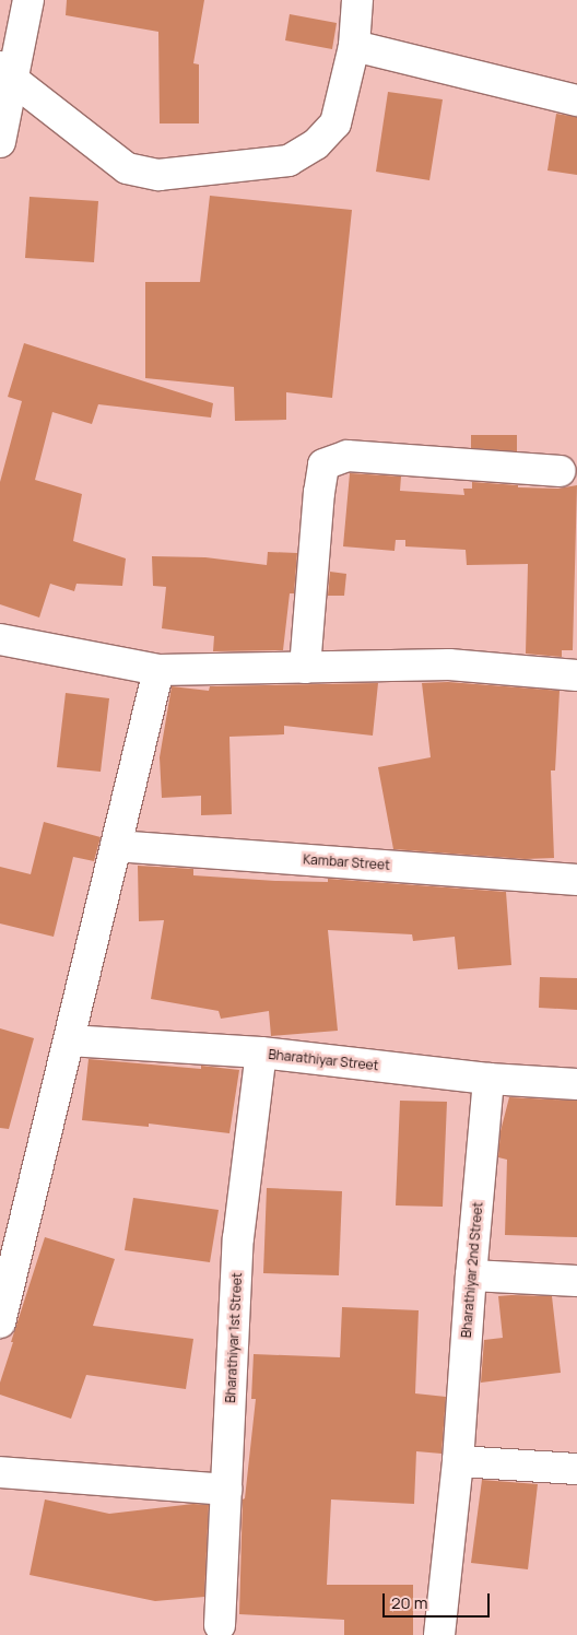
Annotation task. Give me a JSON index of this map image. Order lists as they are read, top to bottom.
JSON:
{
  "streets": {
    "street": [
      "Kambar Street",
      "Bharathiyar Street",
      "Bharathiyar 2nd Street",
      "Bharathiyar 1st Street"
    ]
  },
  "crossings": [
    ["Bharathiyar Street", "Bharathiyar 2nd Street"],
    ["Bharathiyar Street", "Bharathiyar 1st Street"]
  ],
  "scale_bar": "20 m"
}
